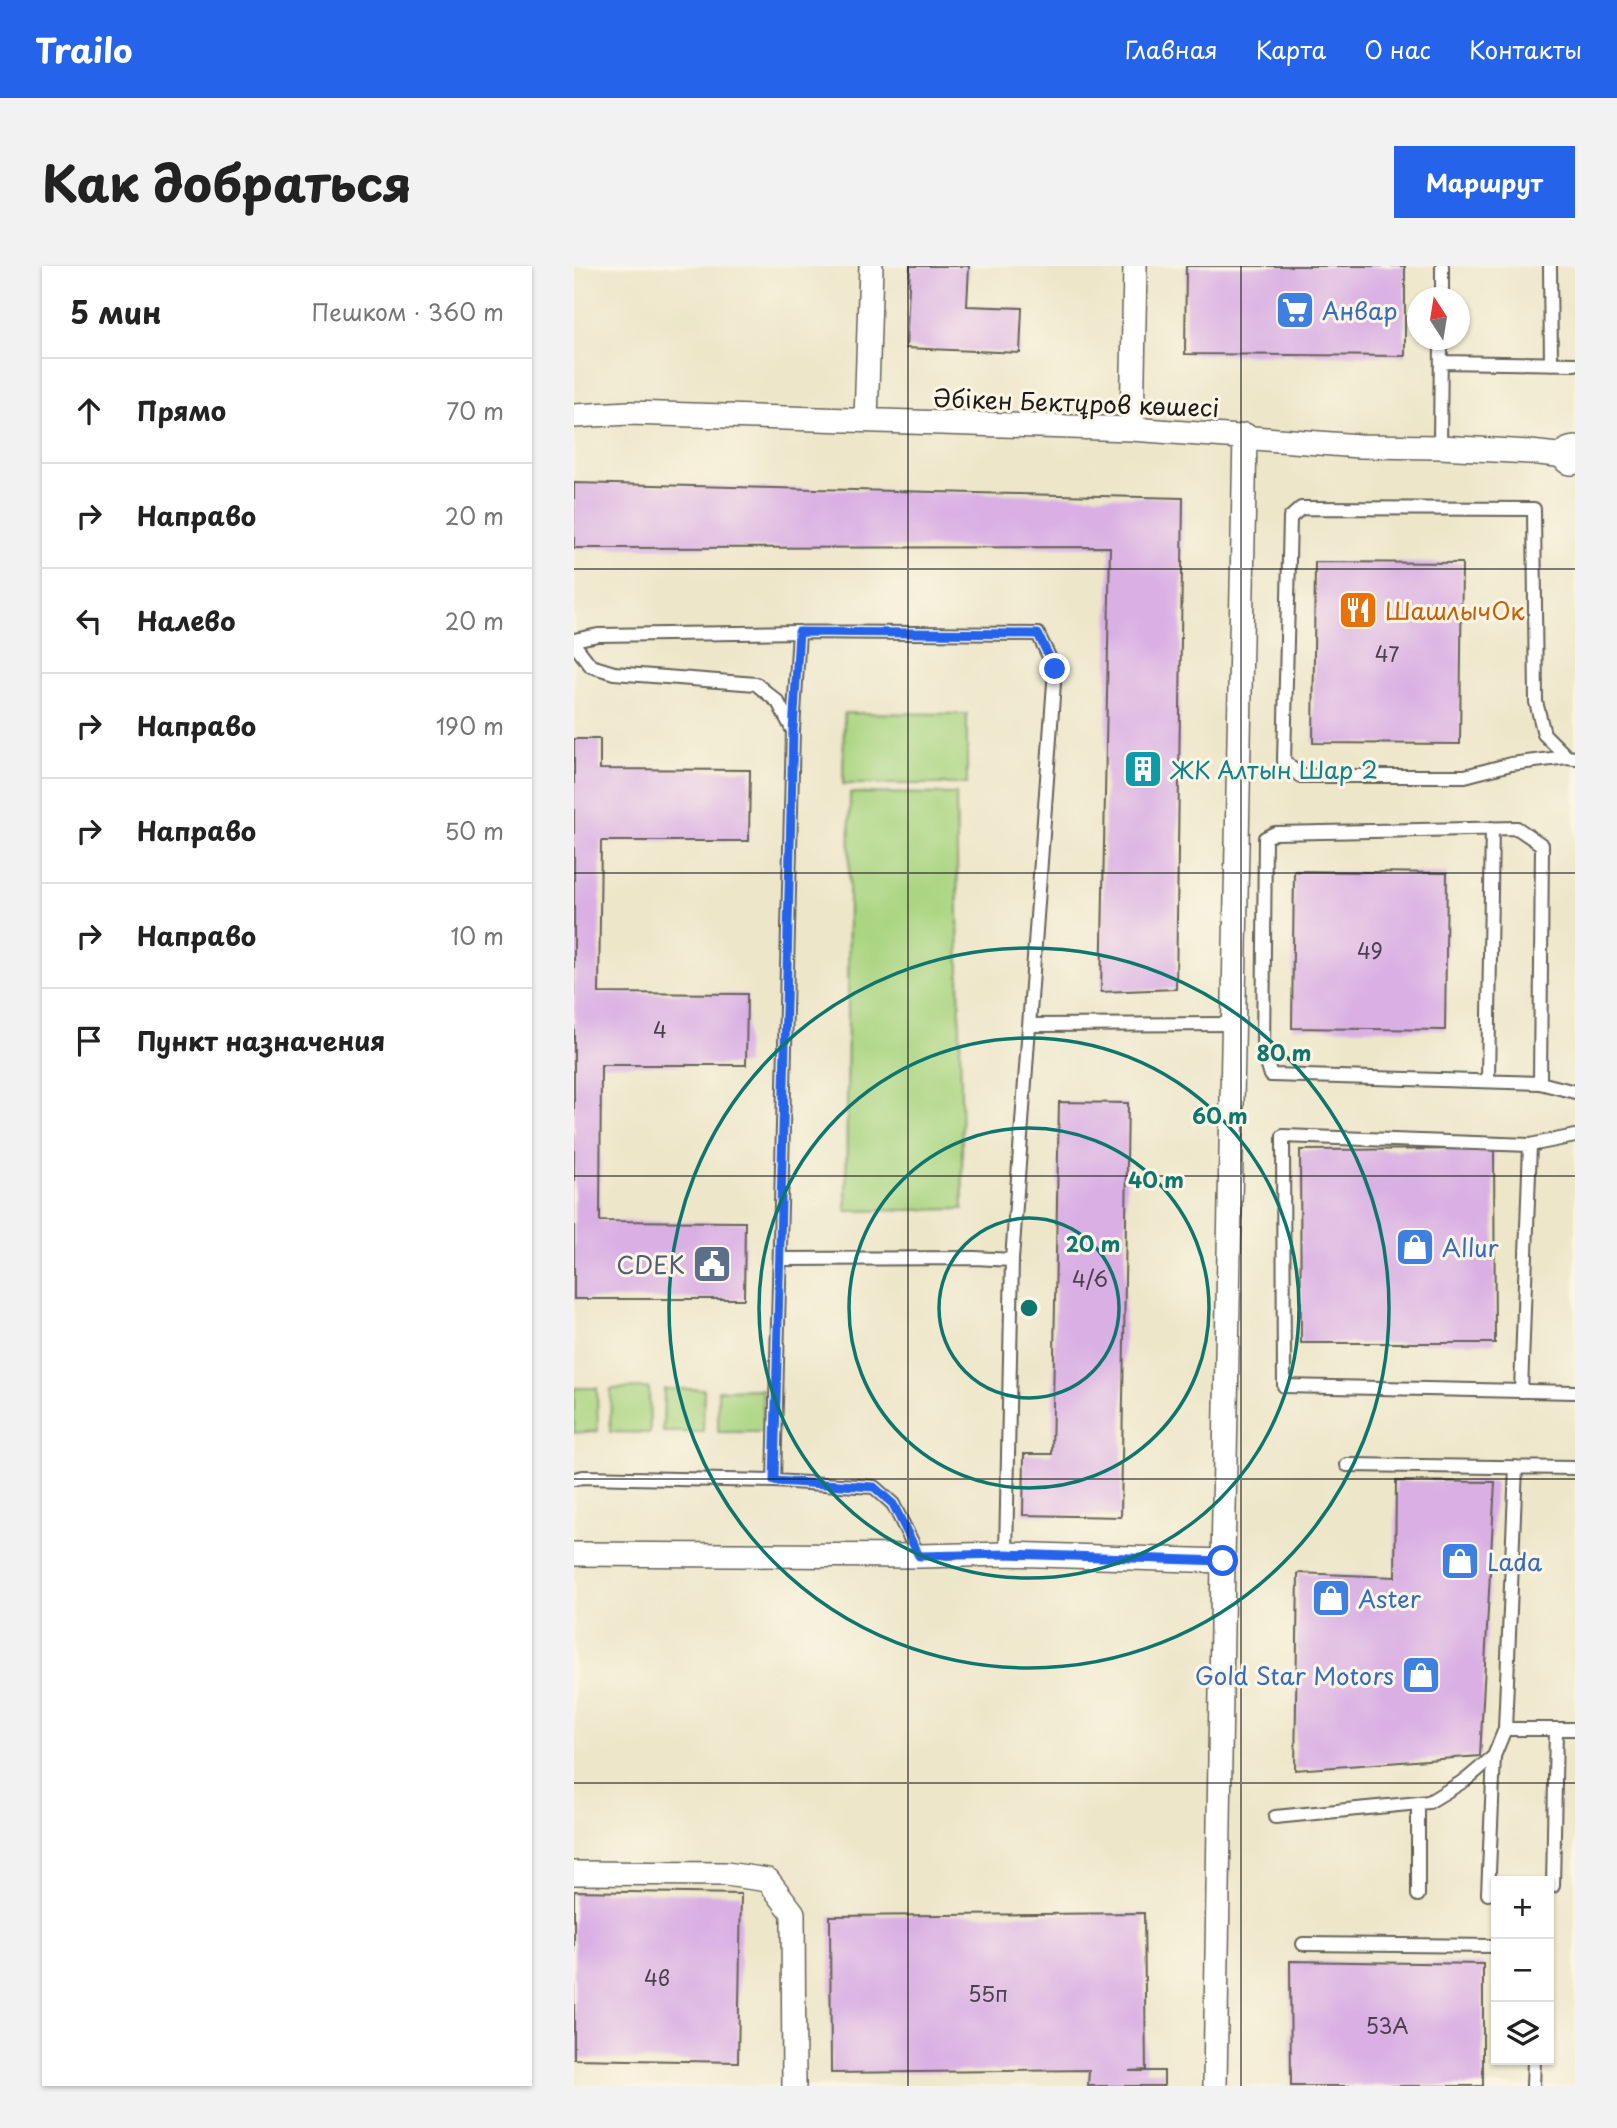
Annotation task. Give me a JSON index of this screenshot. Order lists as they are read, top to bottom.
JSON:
{
  "streets": {
    "street": ["Әбікен Бектұров көшесі"]
  },
  "places": {
    "supermarket": ["Анвар"],
    "restaurant": ["ШашлычОк"],
    "building": ["ЖК Алтын Шар 2"],
    "shop": [
      "Allur",
      "Lada",
      "Aster",
      "Gold Star Motors"
    ],
    "public building": ["CDEK"]
  },
  "house_numbers": [
    "47",
    "49",
    "4",
    "4/6",
    "4в",
    "55п",
    "53А"
  ],
  "north": "top",
  "page": {
    "header": "Trailo",
    "nav": [
      "Главная",
      "Карта",
      "О нас",
      "Контакты"
    ],
    "title": "Как добраться",
    "buttons": "Маршрут",
    "heading": ["5 мин", "Пешком · 360 m"],
    "list": [
      ["Прямо", "70 m"],
      ["Направо", "20 m"],
      ["Налево", "20 m"],
      ["Направо", "190 m"],
      ["Направо", "50 m"],
      ["Направо", "10 m"],
      "Пункт назначения"
    ],
    "map_buttons": ["+", "−"]
  },
  "rings": [
    "80 m",
    "60 m",
    "40 m",
    "20 m"
  ]
}
